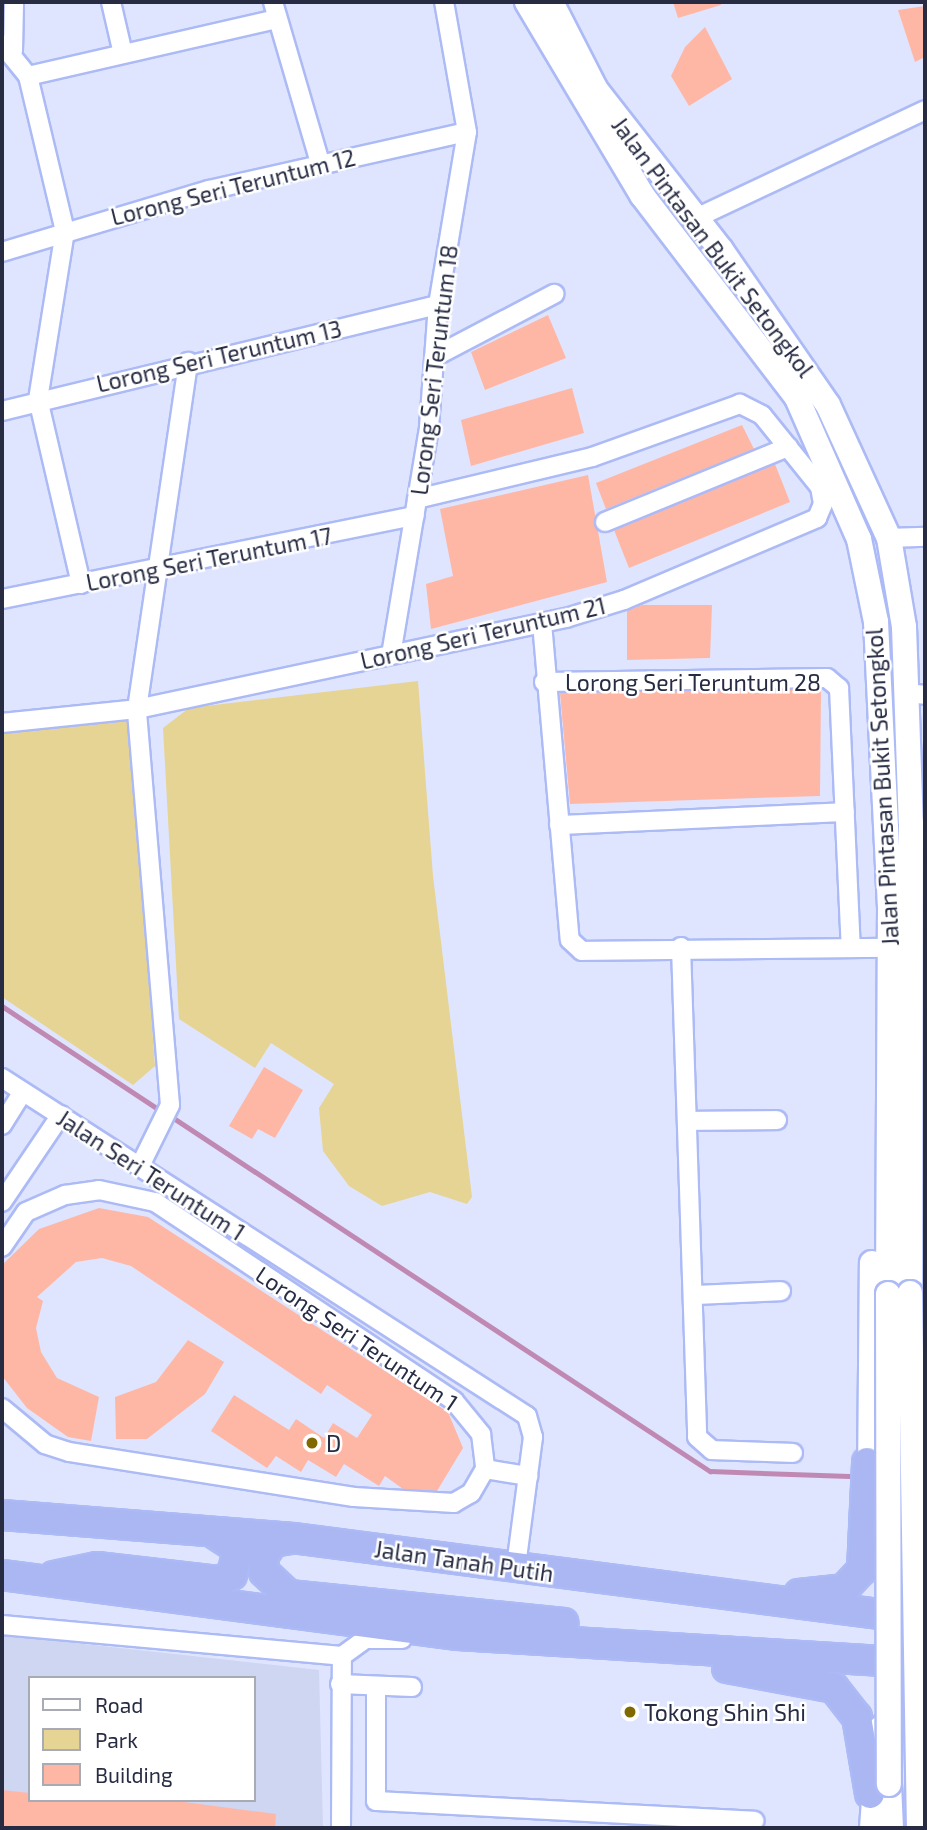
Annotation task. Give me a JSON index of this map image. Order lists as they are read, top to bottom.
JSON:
{
  "streets": {
    "highway": ["Jalan Tanah Putih"],
    "main road": ["Jalan Pintasan Bukit Setongkol"],
    "street": [
      "Lorong Seri Teruntum 12",
      "Lorong Seri Teruntum 13",
      "Lorong Seri Teruntum 18",
      "Lorong Seri Teruntum 17",
      "Lorong Seri Teruntum 21",
      "Lorong Seri Teruntum 28",
      "Jalan Seri Teruntum 1",
      "Lorong Seri Teruntum 1"
    ]
  },
  "crossings": [
    ["Lorong Seri Teruntum 12", "Lorong Seri Teruntum 18"],
    ["Lorong Seri Teruntum 13", "Lorong Seri Teruntum 18"],
    ["Lorong Seri Teruntum 18", "Lorong Seri Teruntum 17"],
    ["Lorong Seri Teruntum 18", "Lorong Seri Teruntum 21"],
    ["Lorong Seri Teruntum 17", "Lorong Seri Teruntum 21"],
    ["Jalan Seri Teruntum 1", "Jalan Tanah Putih"]
  ],
  "places": ["D", "Tokong Shin Shi"],
  "legend": ["Road", "Park", "Building"]
}
